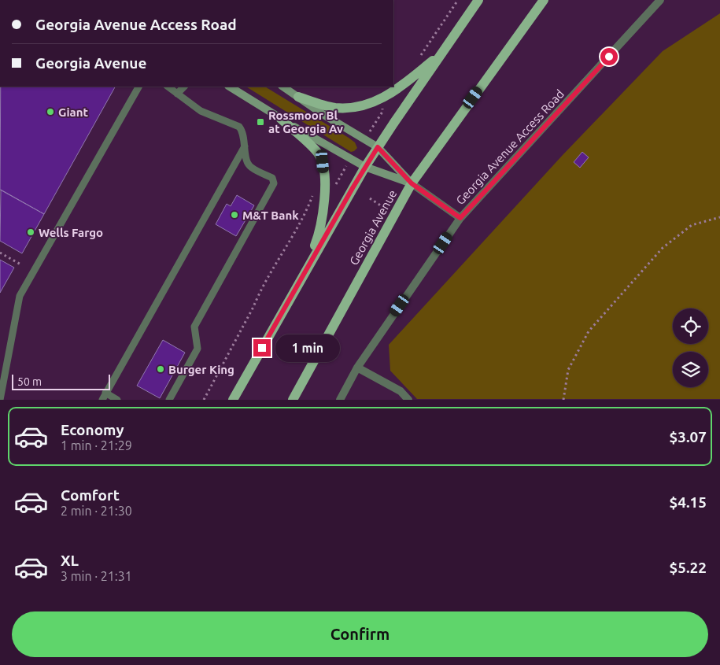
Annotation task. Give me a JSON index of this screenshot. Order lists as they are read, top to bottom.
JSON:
{
  "streets": {
    "main road": ["Georgia Avenue"],
    "street": ["Georgia Avenue Access Road"]
  },
  "places": {
    "other": [
      "Giant",
      "M&T Bank",
      "Wells Fargo",
      "Burger King"
    ],
    "transit": ["Rossmoor Bl at Georgia Av"]
  },
  "scale_bar": "50 m",
  "page": {
    "banner": ["Georgia Avenue Access Road", "Georgia Avenue"],
    "bubble": "1 min",
    "scale": "50 m",
    "list": [
      {
        "name": "Economy",
        "note": "1 min · 21:29",
        "value": "$3.07"
      },
      {
        "name": "Comfort",
        "note": "2 min · 21:30",
        "value": "$4.15"
      },
      {
        "name": "XL",
        "note": "3 min · 21:31",
        "value": "$5.22"
      }
    ],
    "buttons": "Confirm"
  }
}
